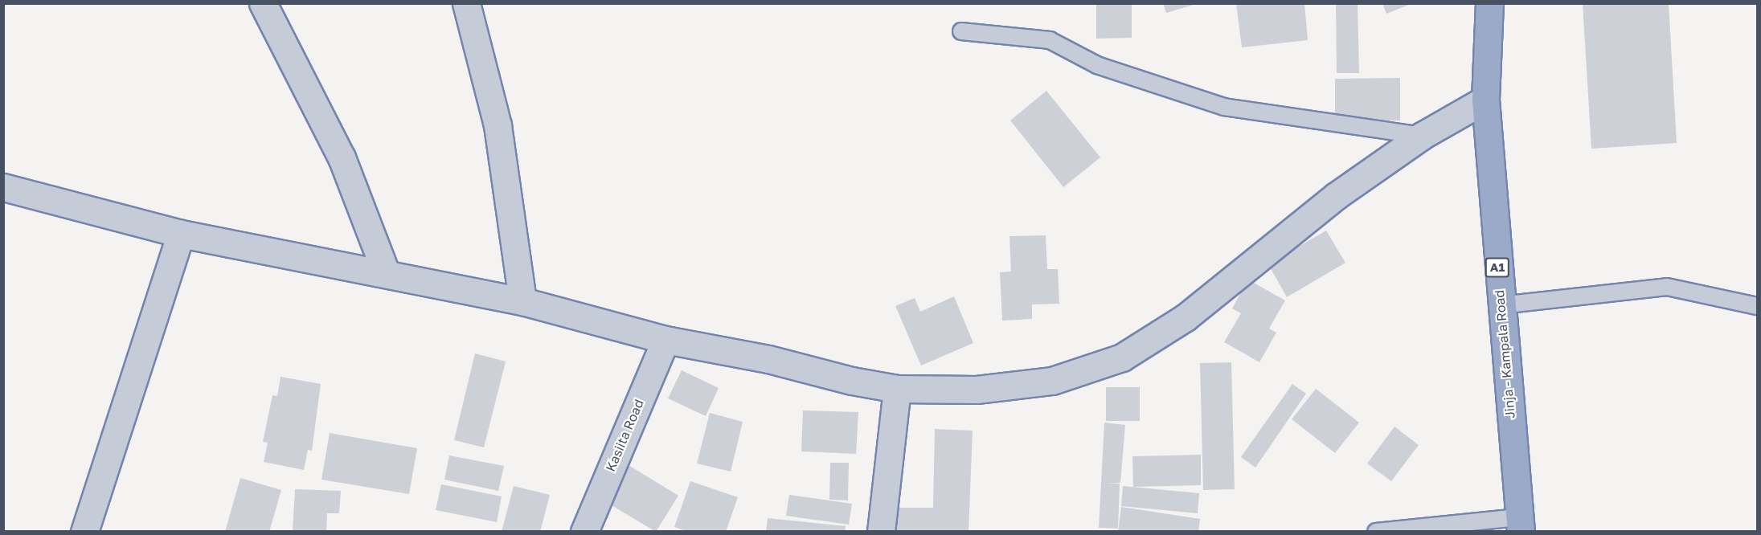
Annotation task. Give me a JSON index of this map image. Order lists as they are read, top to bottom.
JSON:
{
  "streets": {
    "highway": ["A1", "Jinja - Kampala Road"],
    "street": ["Kasiita Road"]
  }
}
